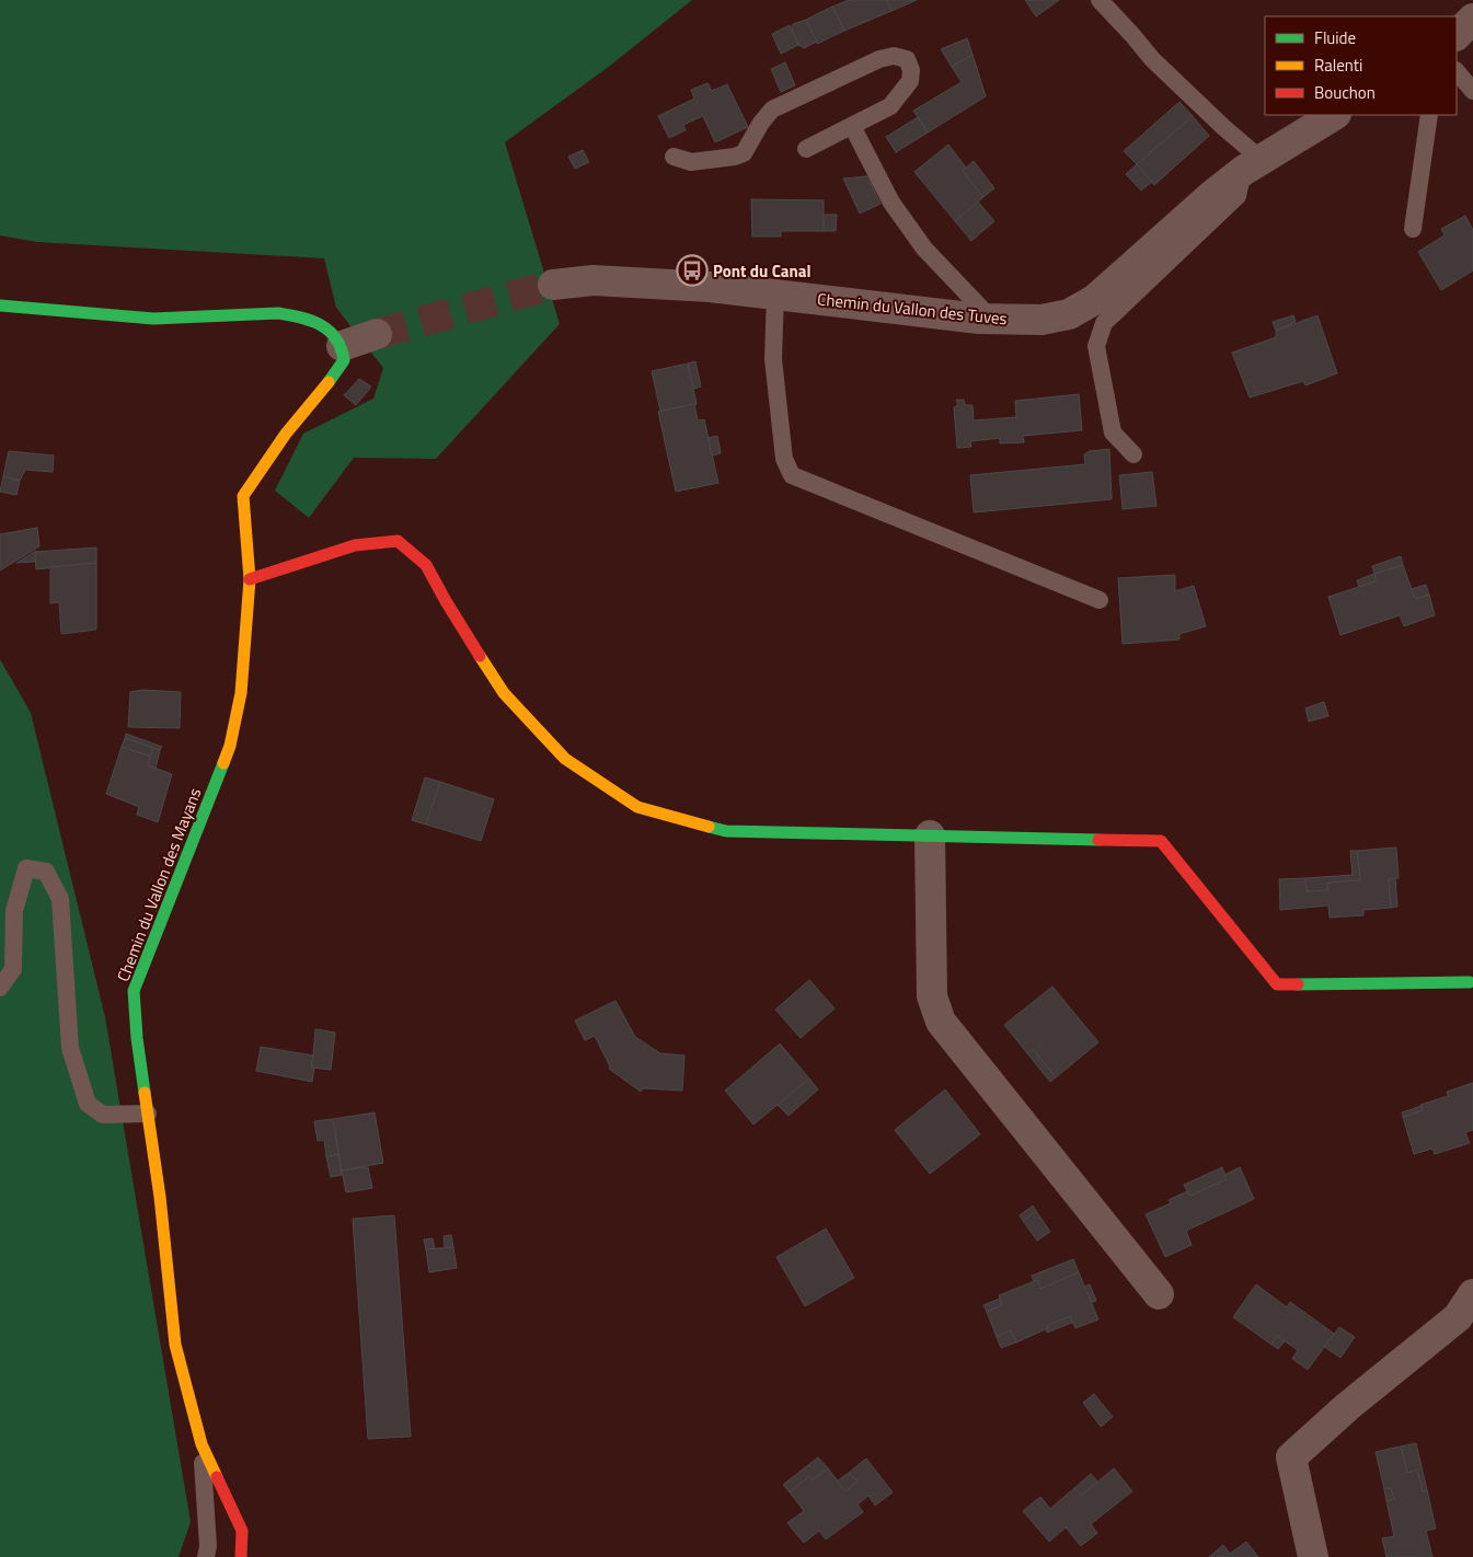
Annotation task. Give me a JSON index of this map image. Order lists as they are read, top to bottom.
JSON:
{
  "streets": {
    "street": ["Chemin du Vallon des Tuves", "Chemin du Vallon des Mayans"]
  },
  "places": {
    "bus stop": ["Pont du Canal"]
  },
  "legend": ["Fluide", "Ralenti", "Bouchon"]
}
